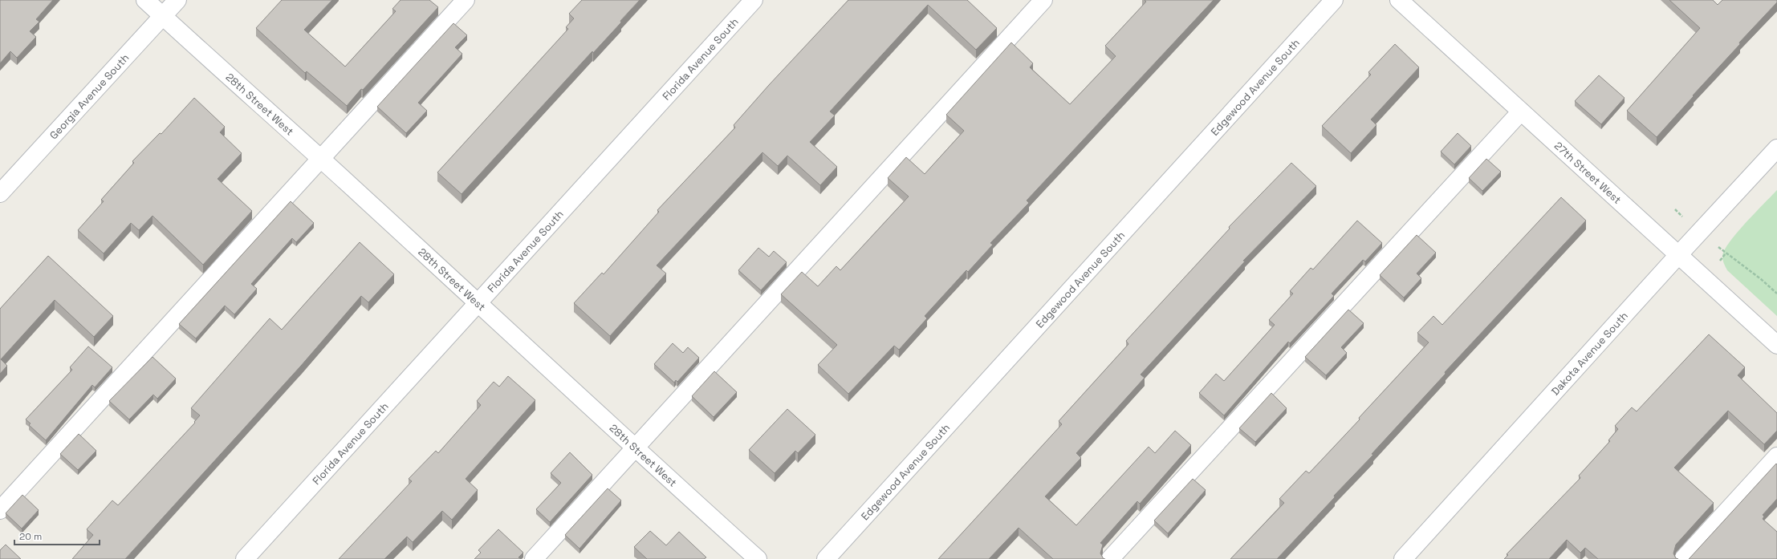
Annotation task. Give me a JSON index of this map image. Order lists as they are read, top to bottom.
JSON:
{
  "streets": {
    "street": [
      "Florida Avenue South",
      "Edgewood Avenue South",
      "Georgia Avenue South",
      "28th Street West",
      "27th Street West",
      "Dakota Avenue South"
    ]
  },
  "crossings": [
    ["Florida Avenue South", "28th Street West"],
    ["Georgia Avenue South", "28th Street West"],
    ["27th Street West", "Dakota Avenue South"]
  ],
  "scale_bar": "20 m"
}
